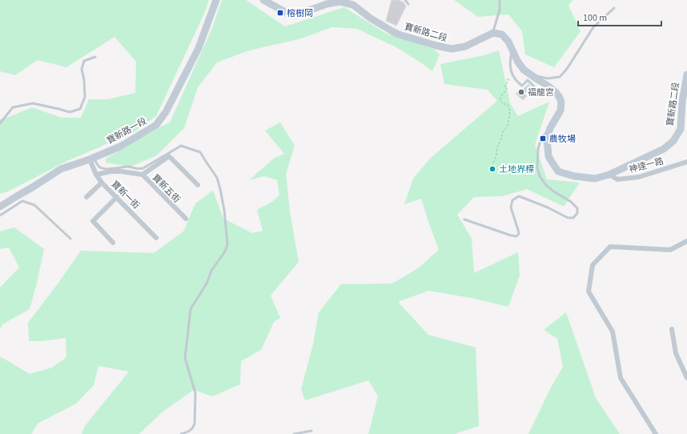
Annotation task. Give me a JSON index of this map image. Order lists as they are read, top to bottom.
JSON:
{
  "streets": {
    "street": [
      "寶新路二段",
      "寶新路一段",
      "神達一路",
      "寶新五街",
      "寶新一街"
    ]
  },
  "crossings": [
    ["寶新路二段", "神達一路"],
    ["寶新路一段", "寶新一街"],
    ["寶新五街", "寶新一街"]
  ],
  "places": {
    "transit": ["榕樹岡", "農牧場"],
    "other": ["福龍宮", "土地界標"]
  },
  "scale_bar": "100 m"
}
